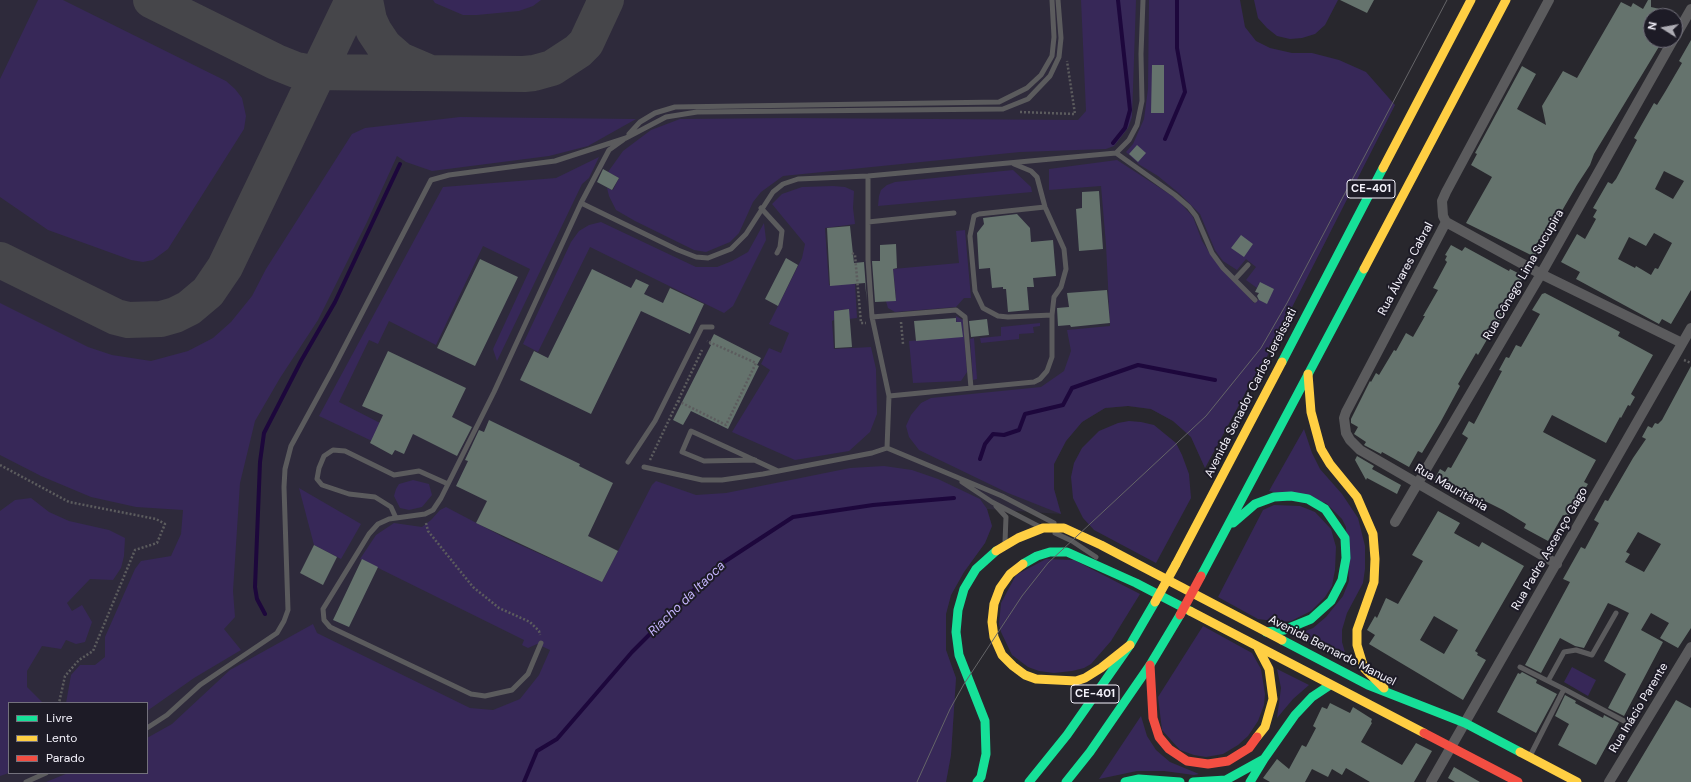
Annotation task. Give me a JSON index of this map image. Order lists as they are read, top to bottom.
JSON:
{
  "streets": {
    "main road": ["CE-401", "Avenida Senador Carlos Jereissati", "Avenida Bernardo Manuel"],
    "street": [
      "Rua Álvares Cabral",
      "Rua Cônego Lima Sucupira",
      "Rua Mauritânia",
      "Rua Padre Ascenço Gago",
      "Rua Inácio Parente"
    ]
  },
  "crossings": [
    ["Rua Álvares Cabral", "Rua Mauritânia"],
    ["Rua Cônego Lima Sucupira", "Rua Mauritânia"],
    ["Rua Mauritânia", "Rua Padre Ascenço Gago"],
    ["Rua Padre Ascenço Gago", "Avenida Bernardo Manuel"]
  ],
  "water": ["Riacho da Itaoca"],
  "legend": ["Livre", "Lento", "Parado"],
  "north": "left"
}
